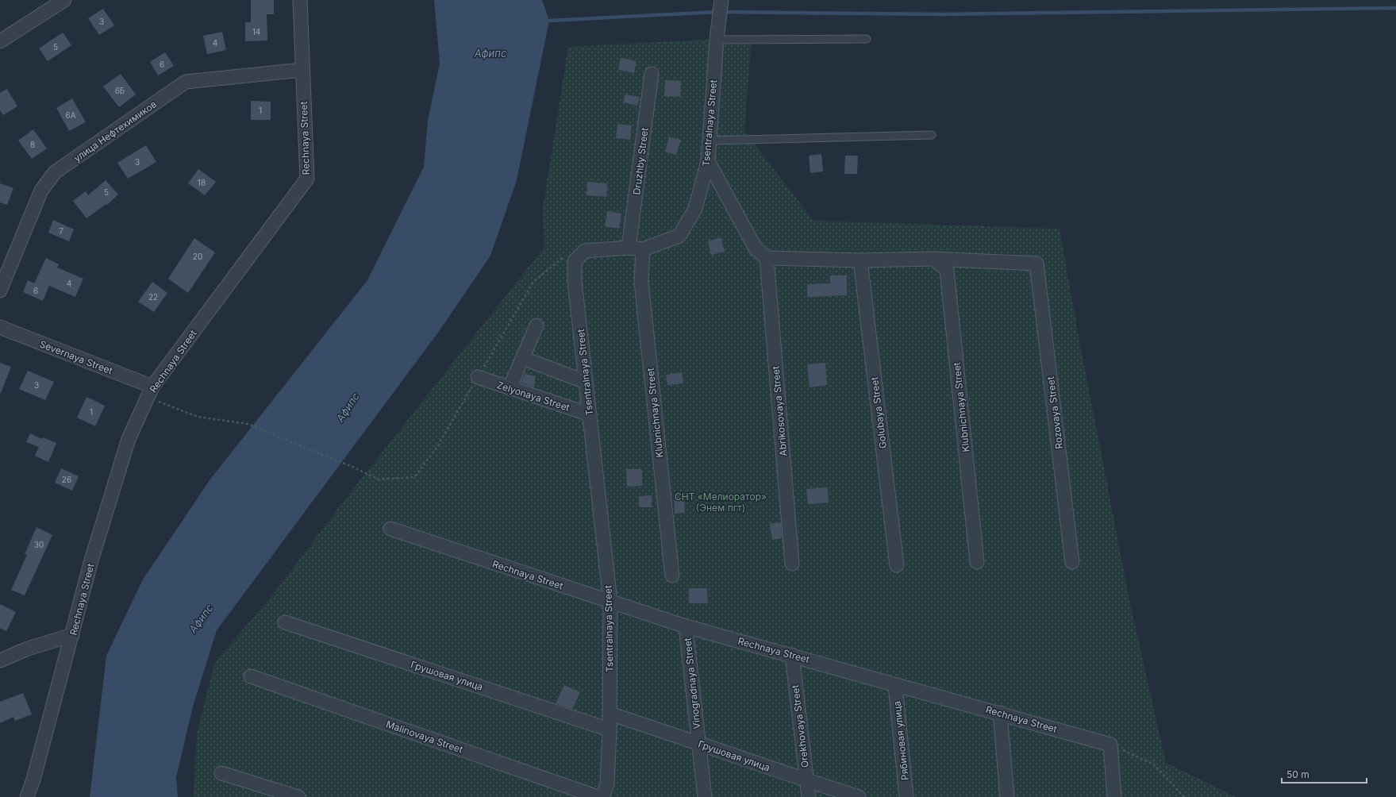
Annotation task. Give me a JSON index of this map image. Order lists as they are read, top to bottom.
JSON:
{
  "streets": {
    "street": [
      "Tsentralnaya Street",
      "улица Нефтехимиков",
      "Rechnaya Street",
      "Druzhby Street",
      "Severnaya Street",
      "Zelyonaya Street",
      "Klubnichnaya Street",
      "Abrikosovaya Street",
      "Golubaya Street",
      "Rozovaya Street",
      "Грушовая улица",
      "Vinogradnaya Street",
      "Orekhovaya Street",
      "Malinovaya Street",
      "Рябиновая улица"
    ]
  },
  "crossings": [
    ["Tsentralnaya Street", "Rechnaya Street"],
    ["Tsentralnaya Street", "Druzhby Street"],
    ["Tsentralnaya Street", "Zelyonaya Street"],
    ["Tsentralnaya Street", "Klubnichnaya Street"],
    ["Tsentralnaya Street", "Грушовая улица"],
    ["улица Нефтехимиков", "Rechnaya Street"],
    ["Rechnaya Street", "Severnaya Street"],
    ["Rechnaya Street", "Vinogradnaya Street"],
    ["Rechnaya Street", "Orekhovaya Street"],
    ["Rechnaya Street", "Рябиновая улица"],
    ["Klubnichnaya Street", "Rozovaya Street"],
    ["Грушовая улица", "Vinogradnaya Street"],
    ["Грушовая улица", "Orekhovaya Street"]
  ],
  "water": ["Афипс"],
  "parks": ["СНТ «Мелиоратор» (Энем пгт)"],
  "house_numbers": [
    "3",
    "14",
    "4",
    "5",
    "6",
    "6Б",
    "1",
    "6А",
    "8",
    "3",
    "18",
    "5",
    "7",
    "20",
    "4",
    "6",
    "22",
    "3",
    "1",
    "26",
    "30"
  ],
  "scale_bar": "50 m"
}
